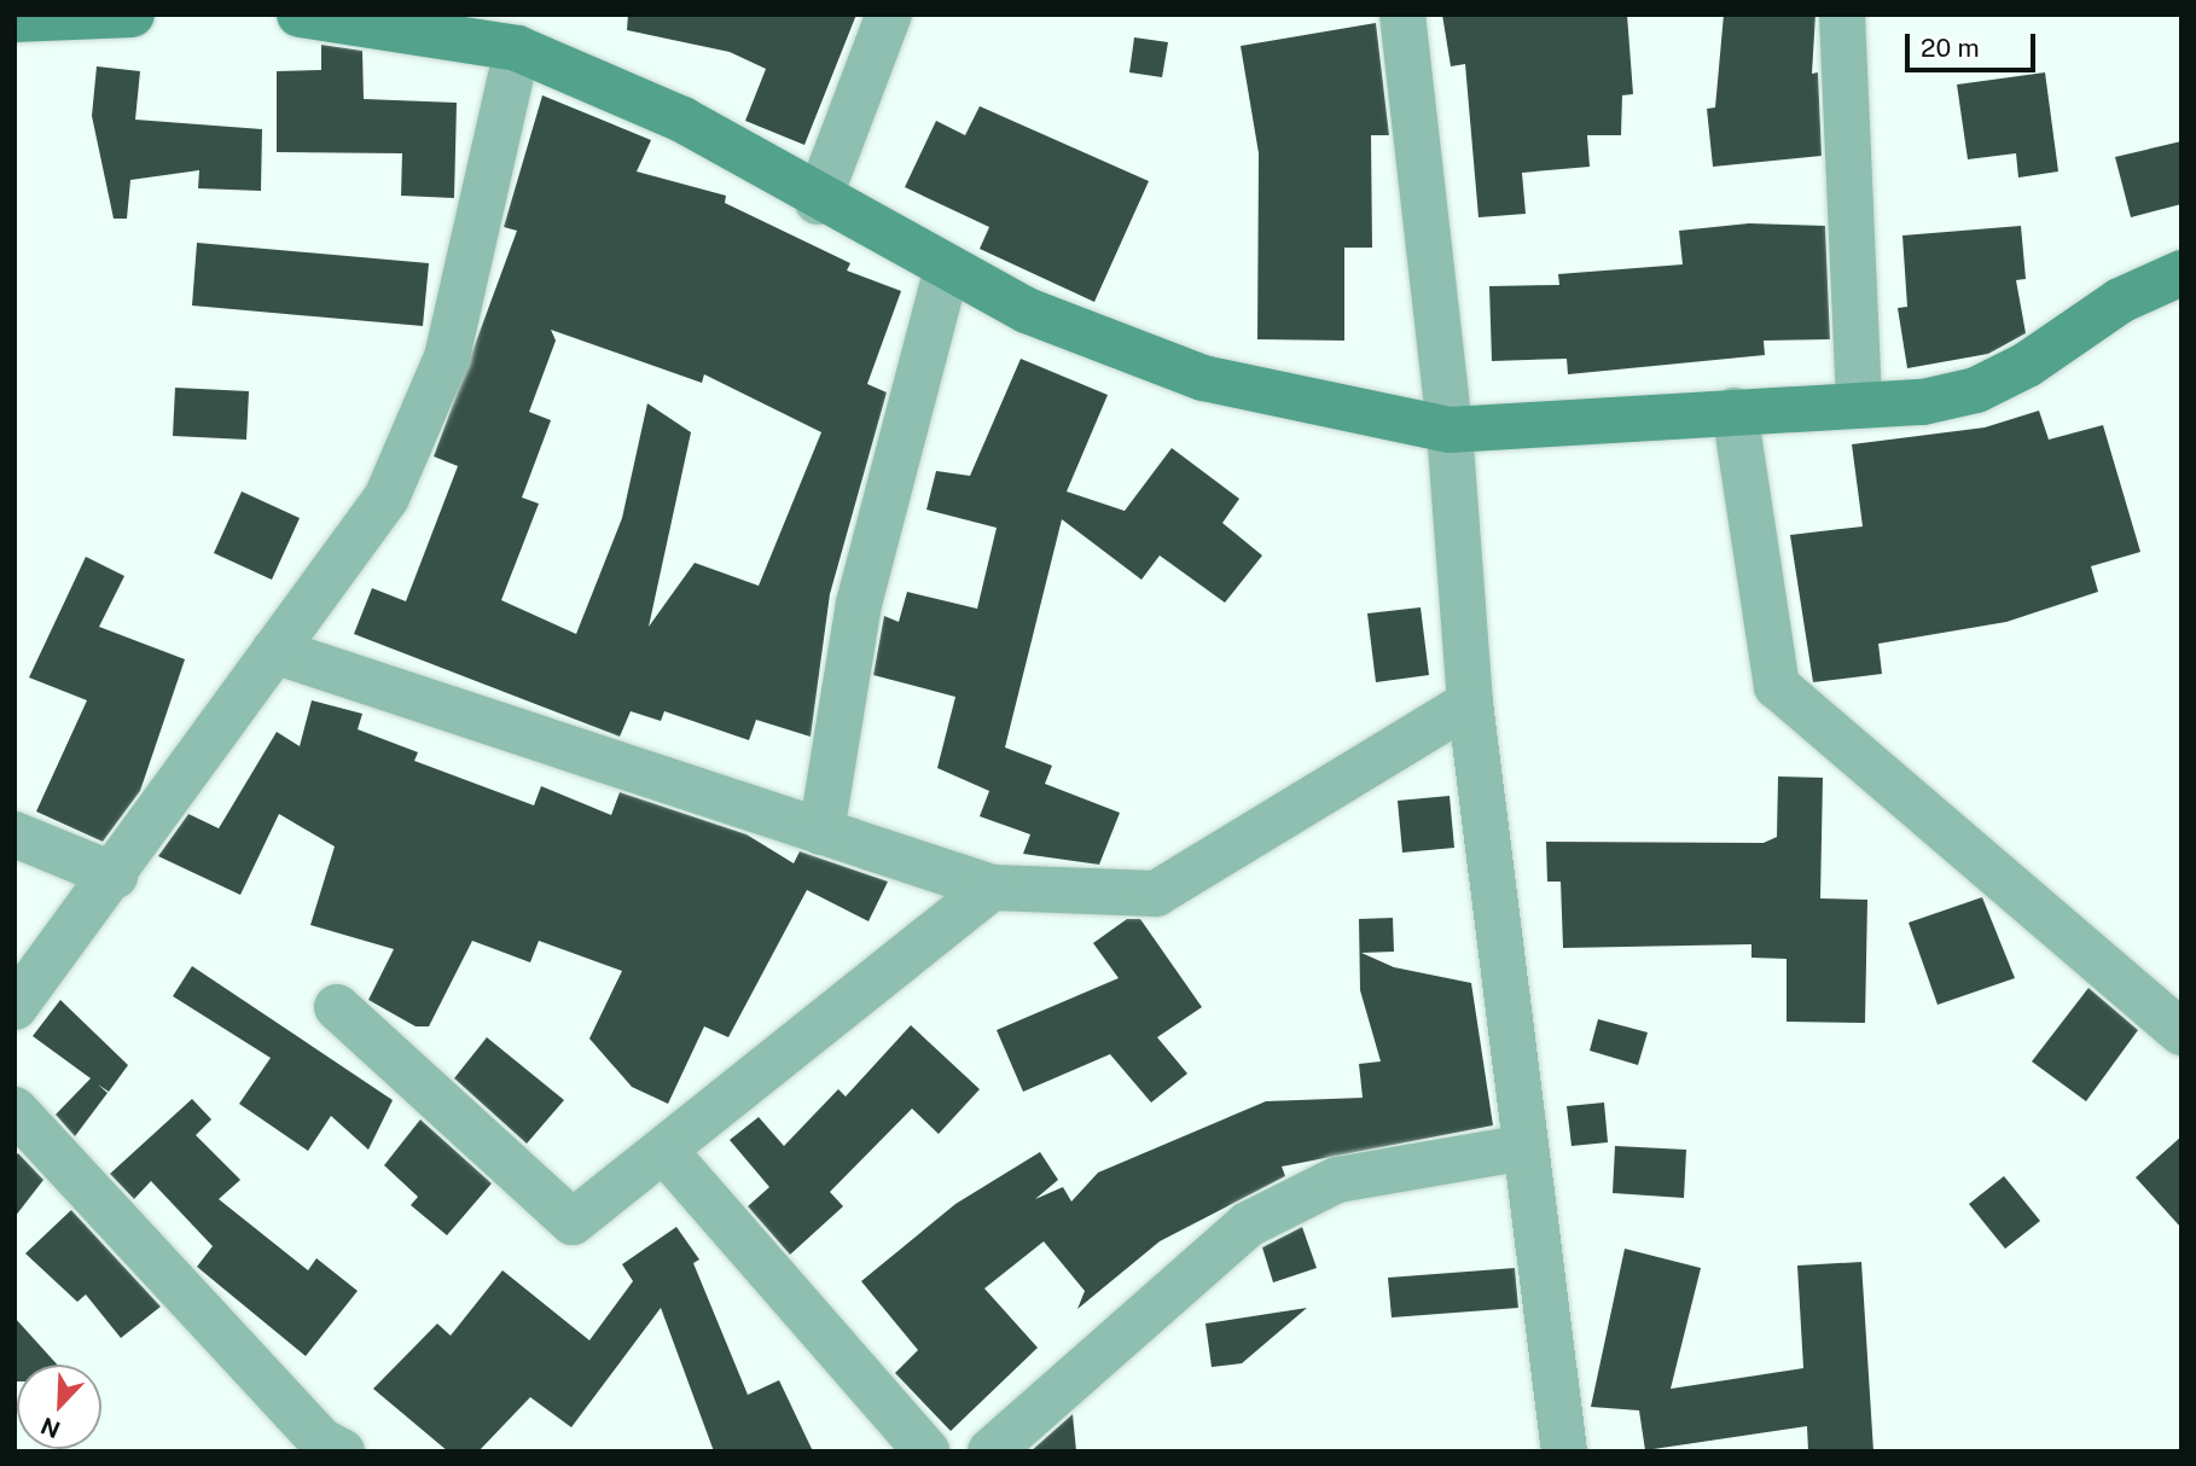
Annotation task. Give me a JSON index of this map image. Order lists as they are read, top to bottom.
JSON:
{
  "scale_bar": "20 m",
  "north": "bottom left"
}
